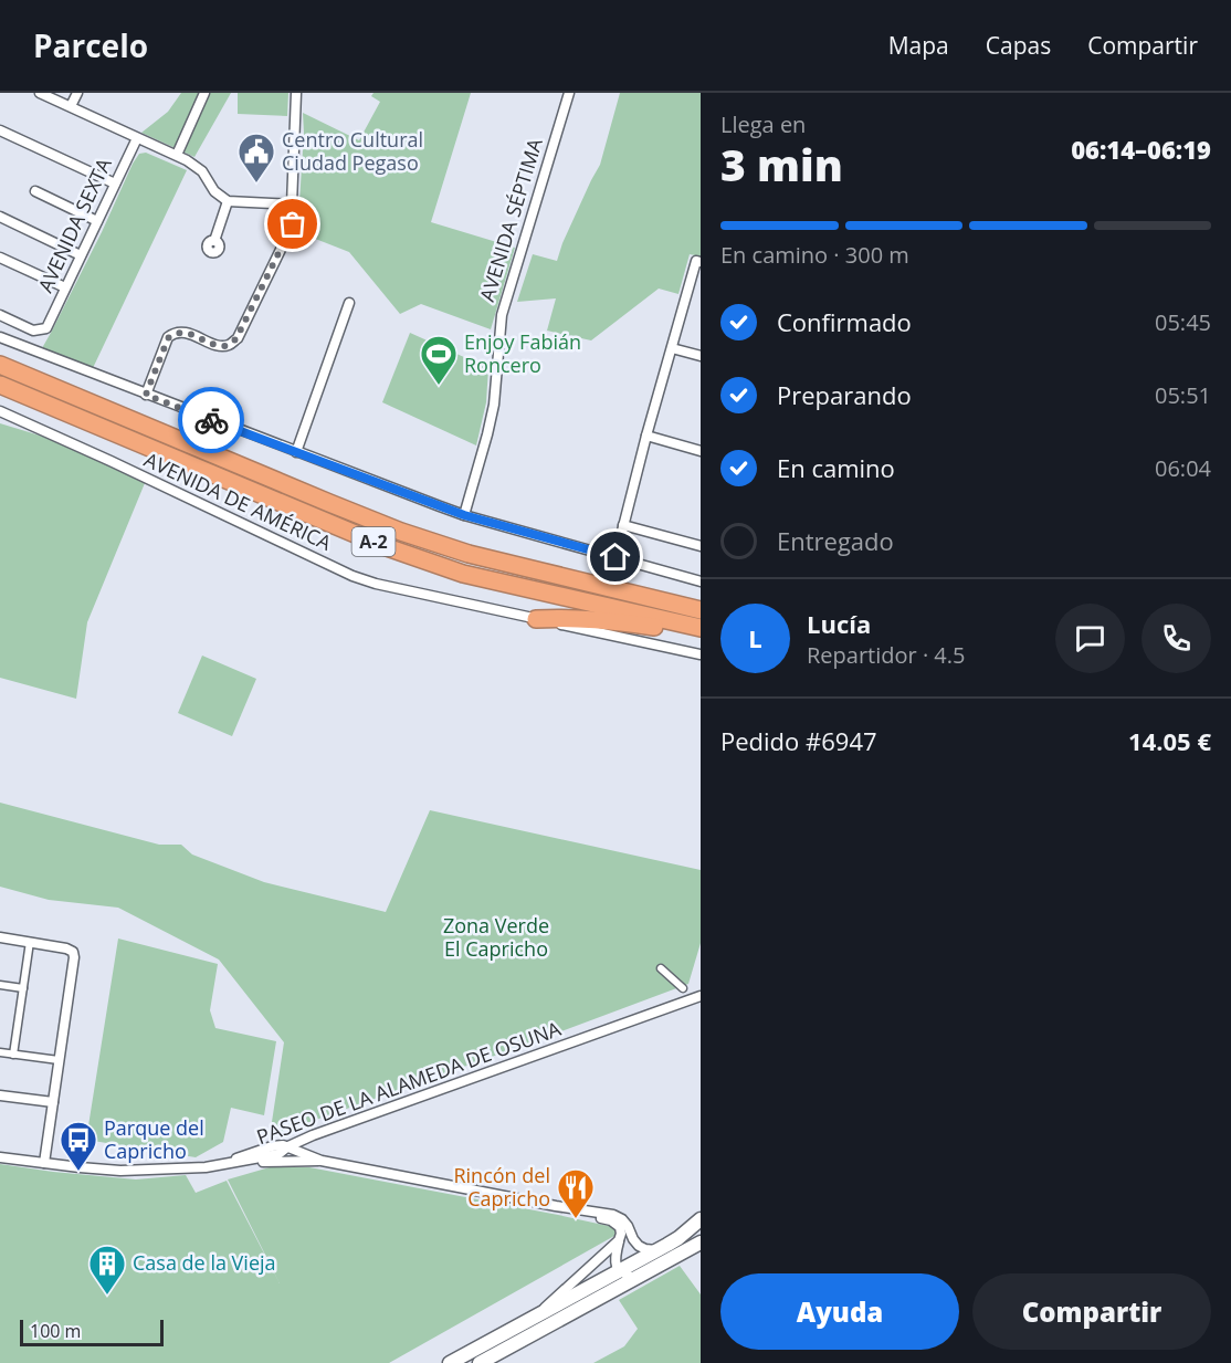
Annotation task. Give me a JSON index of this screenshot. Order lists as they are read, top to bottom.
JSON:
{
  "streets": {
    "highway": ["A-2"],
    "street": [
      "AVENIDA SÉPTIMA",
      "AVENIDA SEXTA",
      "AVENIDA DE AMÉRICA",
      "PASEO DE LA ALAMEDA DE OSUNA"
    ]
  },
  "parks": ["Zona Verde El Capricho"],
  "places": {
    "public building": ["Centro Cultural Ciudad Pegaso"],
    "sports": ["Enjoy Fabián Roncero"],
    "bus stop": ["Parque del Capricho"],
    "restaurant": ["Rincón del Capricho"],
    "building": ["Casa de la Vieja"]
  },
  "scale_bar": "100 m",
  "page": {
    "header": "Parcelo",
    "nav": ["Mapa", "Capas", "Compartir"],
    "heading": ["3 min", "Llega en", "06:14–06:19"],
    "panel": [
      "Lucía",
      "Repartidor · 4.5",
      "Pedido #6947",
      "14.05 €"
    ],
    "bar": "En camino · 300 m",
    "list": [
      ["Confirmado", "05:45"],
      ["Preparando", "05:51"],
      ["En camino", "06:04"],
      "Entregado"
    ],
    "round": "L",
    "buttons": ["Ayuda", "Compartir"],
    "scale": "100 m"
  }
}
